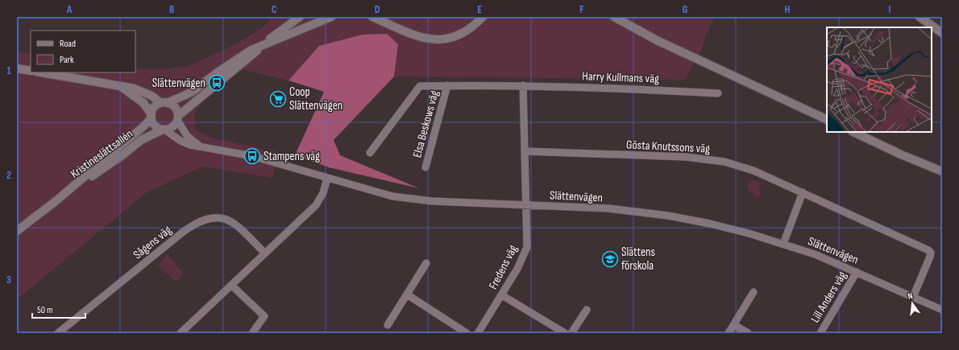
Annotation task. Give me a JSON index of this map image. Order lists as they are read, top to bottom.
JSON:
{
  "streets": {
    "main road": ["Kristineslättsallén"],
    "street": [
      "Harry Kullmans väg",
      "Elsa Beskows väg",
      "Gösta Knutssons väg",
      "Slättenvägen",
      "Sågens väg",
      "Fredens väg",
      "Lill Anders väg"
    ]
  },
  "crossings": [
    ["Harry Kullmans väg", "Elsa Beskows väg"],
    ["Gösta Knutssons väg", "Slättenvägen"],
    ["Kristineslättsallén", "Slättenvägen"],
    ["Slättenvägen", "Fredens väg"],
    ["Slättenvägen", "Lill Anders väg"]
  ],
  "places": {
    "bus stop": ["Slättenvägen", "Stampens väg"],
    "supermarket": ["Coop Slättenvägen"],
    "school or university": ["Slättens förskola"]
  },
  "legend": ["Road", "Park"],
  "scale_bar": "50 m",
  "north": "top",
  "grid": {
    "columns": [
      "A",
      "B",
      "C",
      "D",
      "E",
      "F",
      "G",
      "H",
      "I"
    ],
    "rows": ["1", "2", "3"]
  }
}
